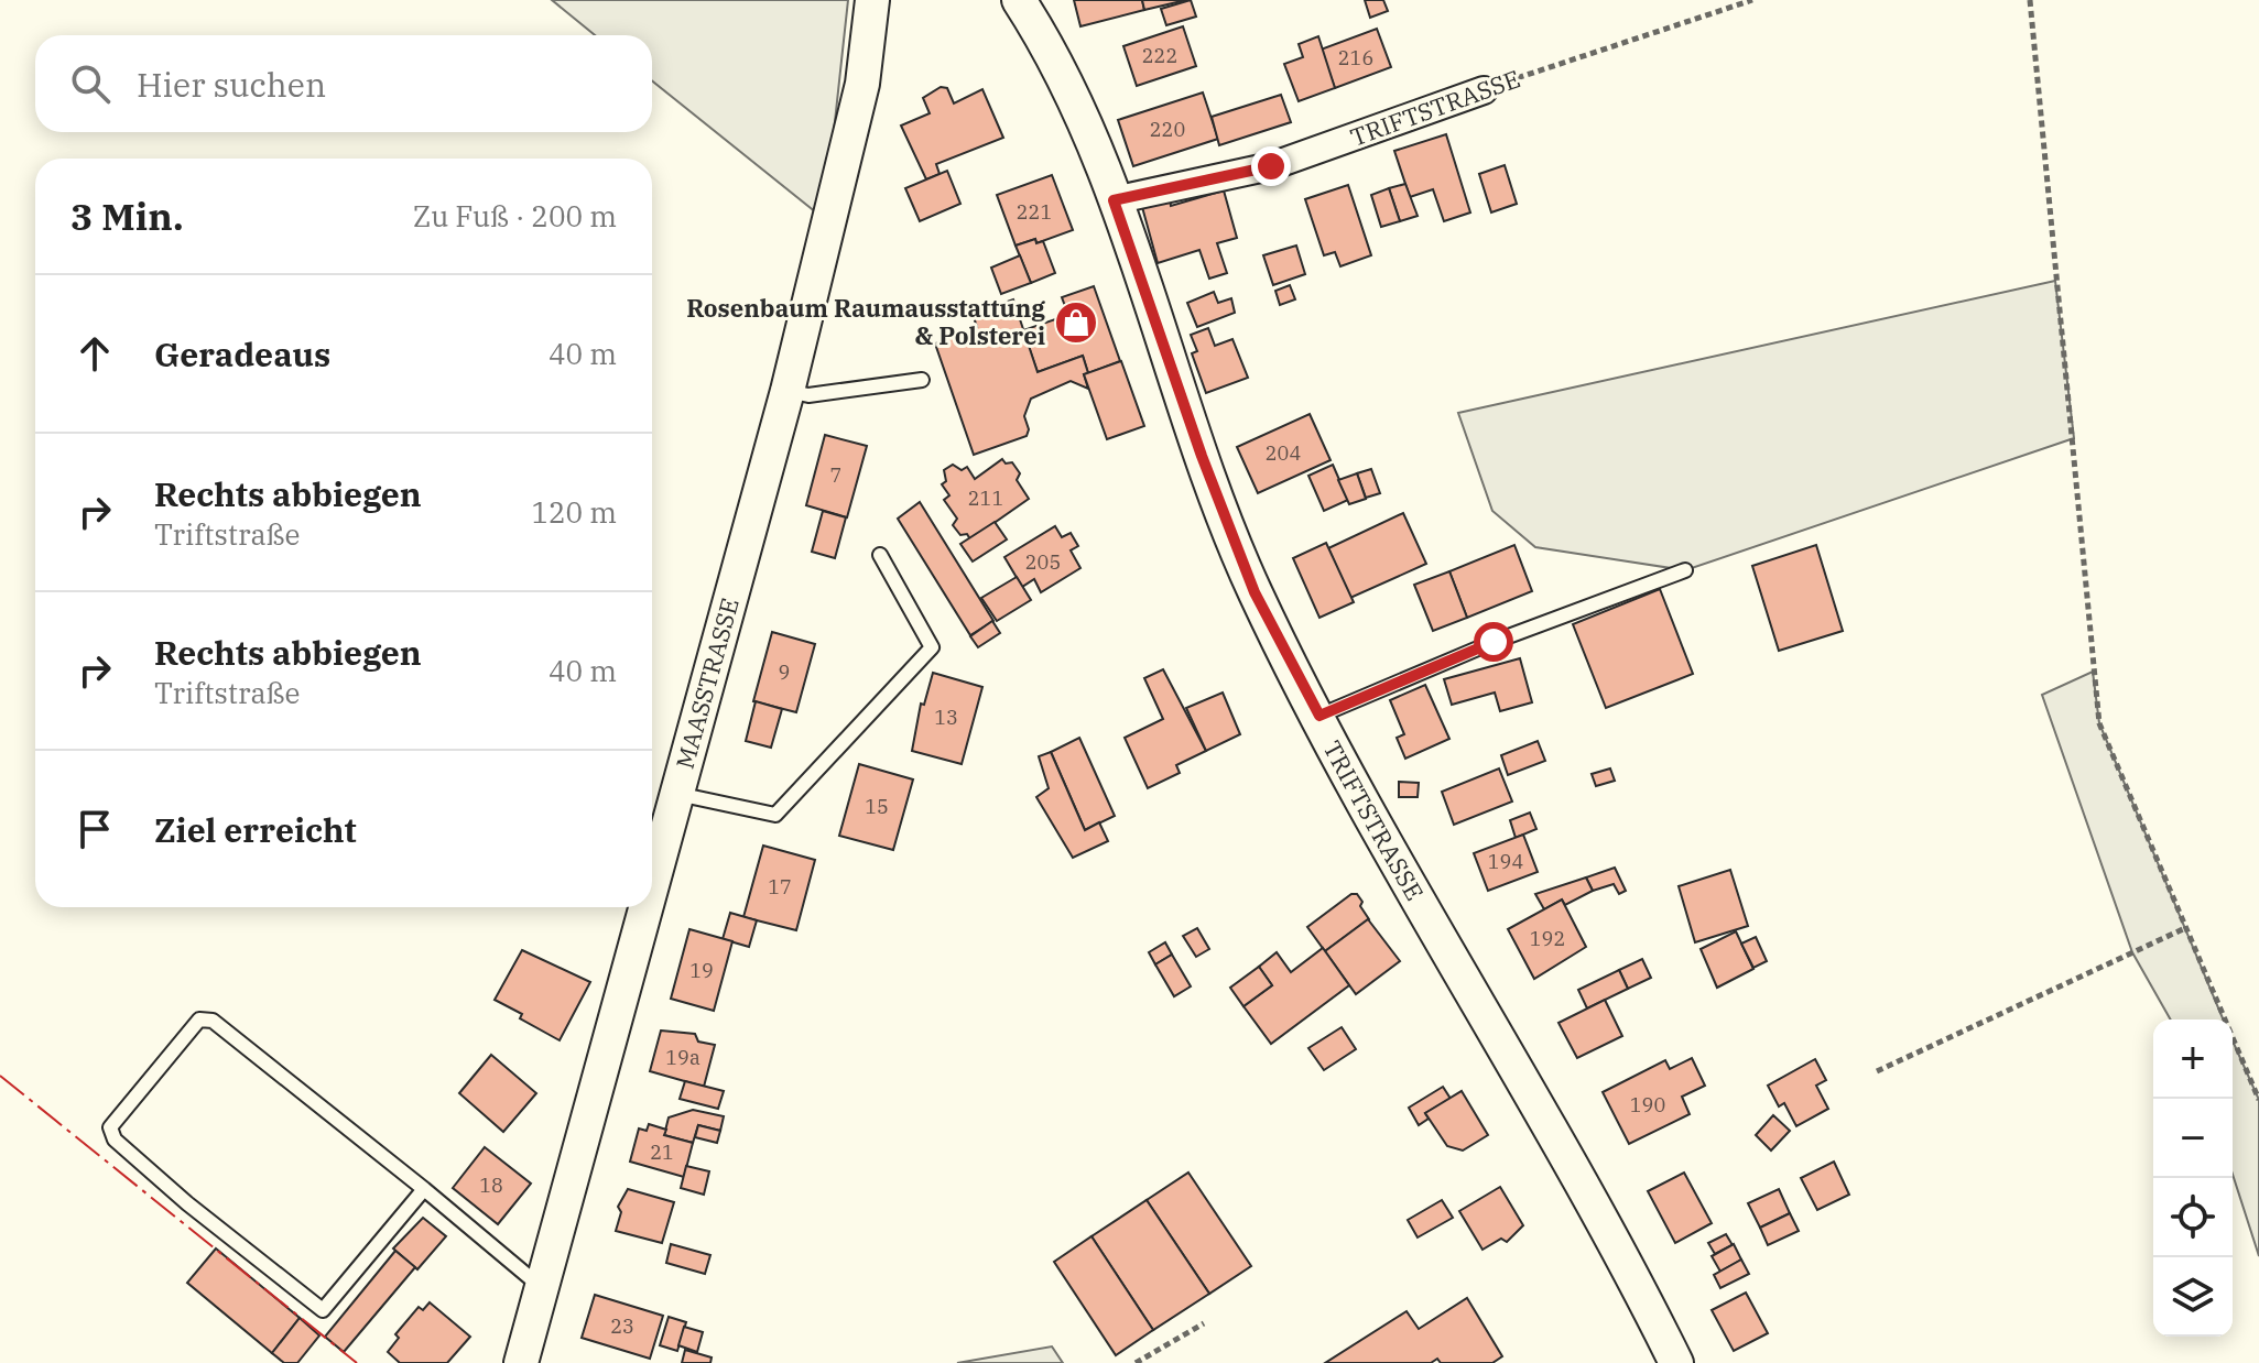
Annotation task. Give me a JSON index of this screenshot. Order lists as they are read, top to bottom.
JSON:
{
  "streets": {
    "street": ["TRIFTSTRASSE", "MAASSTRASSE"]
  },
  "places": {
    "shop": ["Rosenbaum Raumausstattung & Polsterei"]
  },
  "house_numbers": [
    "222",
    "216",
    "220",
    "221",
    "204",
    "7",
    "211",
    "205",
    "9",
    "13",
    "15",
    "194",
    "17",
    "192",
    "19",
    "19a",
    "190",
    "21",
    "18",
    "23"
  ],
  "page": {
    "search": "Hier suchen",
    "heading": ["3 Min.", "Zu Fuß · 200 m"],
    "list": [
      ["Geradeaus", "40 m"],
      ["Rechts abbiegen", "Triftstraße", "120 m"],
      ["Rechts abbiegen", "Triftstraße", "40 m"],
      "Ziel erreicht"
    ],
    "map_buttons": ["+", "−"]
  }
}
